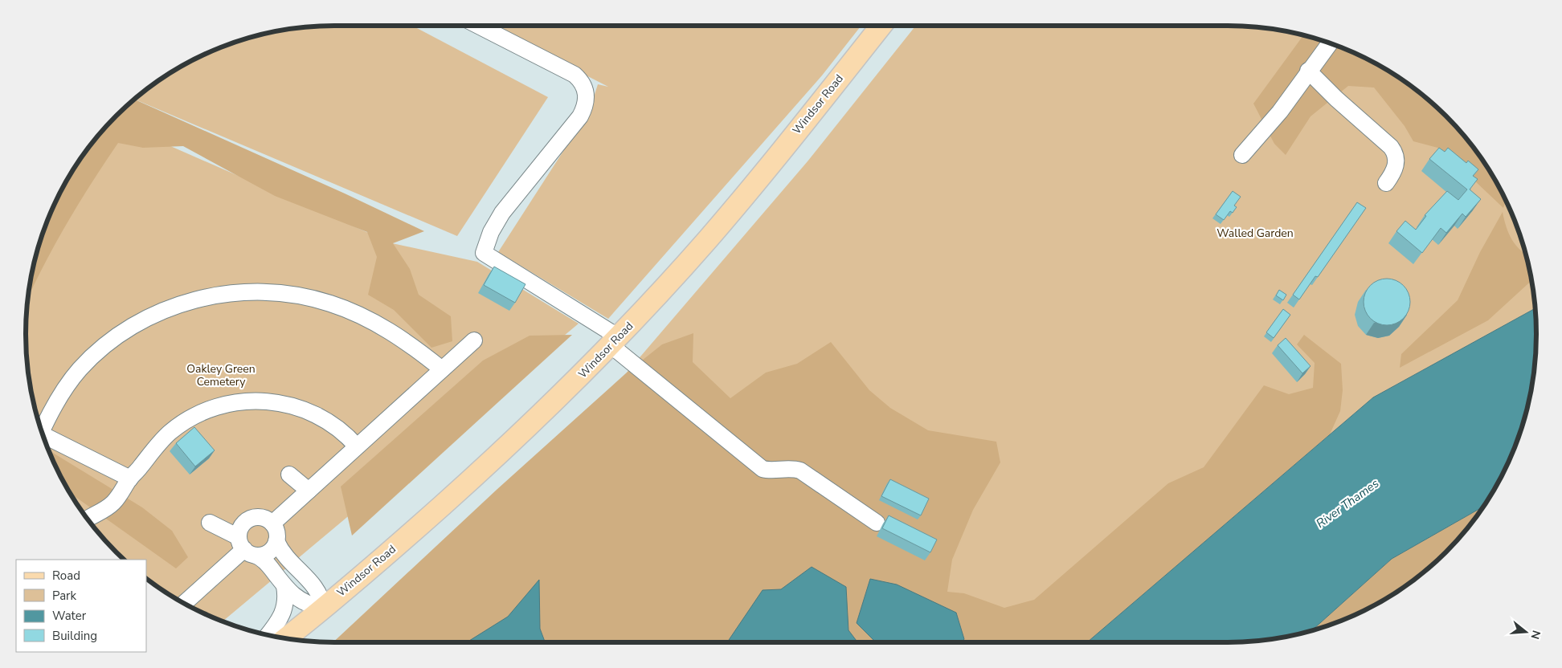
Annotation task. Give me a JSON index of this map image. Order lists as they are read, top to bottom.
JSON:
{
  "streets": {
    "main road": ["Windsor Road"]
  },
  "water": ["River Thames"],
  "parks": ["Walled Garden", "Oakley Green Cemetery"],
  "legend": [
    "Road",
    "Park",
    "Water",
    "Building"
  ],
  "north": "right"
}
